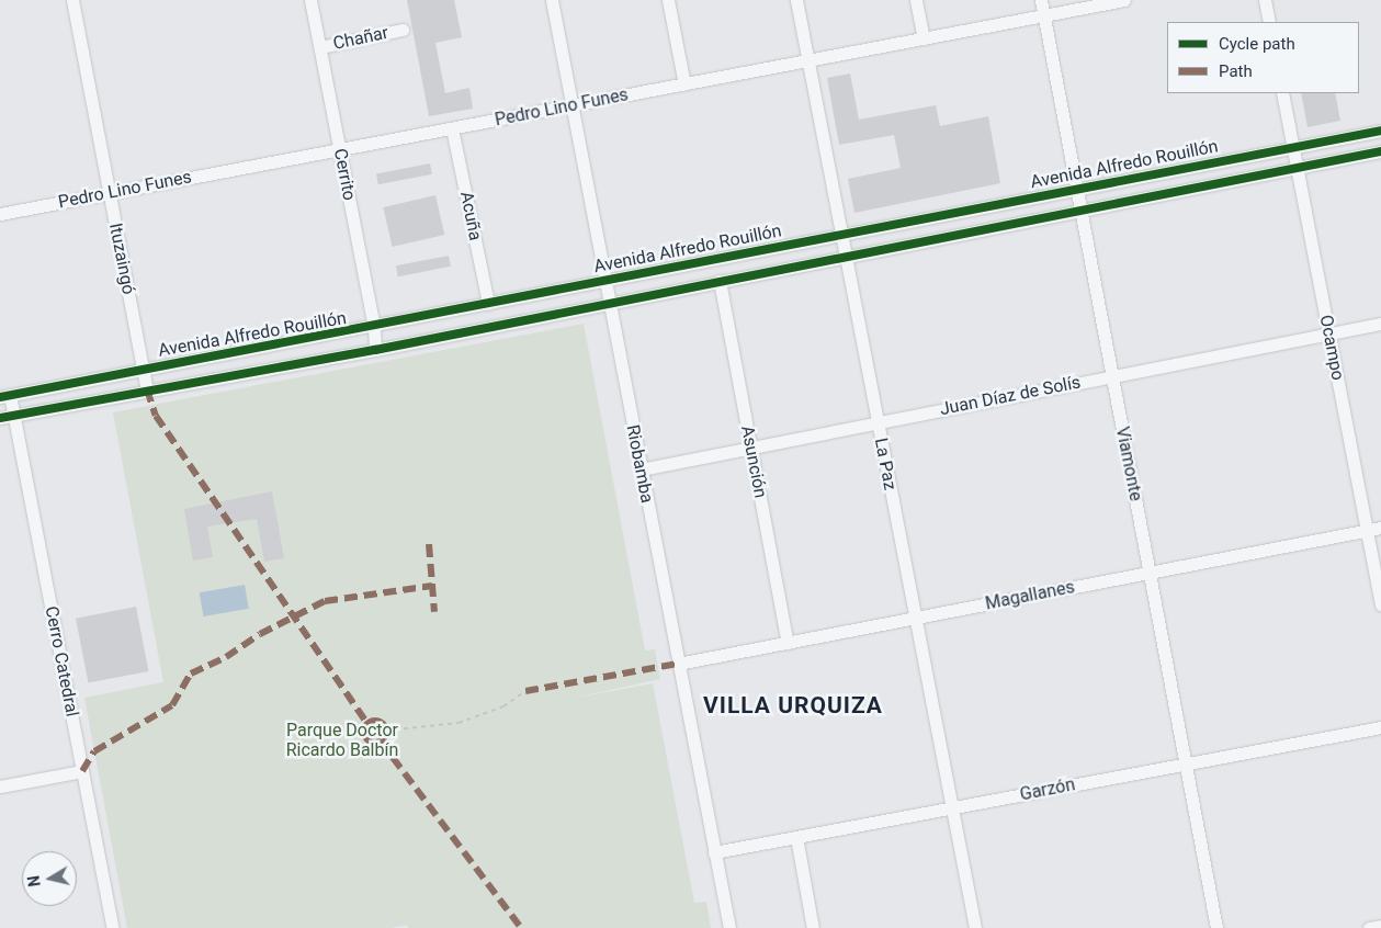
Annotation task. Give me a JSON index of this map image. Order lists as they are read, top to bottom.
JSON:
{
  "streets": {
    "street": [
      "Chañar",
      "Pedro Lino Funes",
      "Avenida Alfredo Rouillón",
      "Cerrito",
      "Acuña",
      "Ituzaingó",
      "Ocampo",
      "Juan Díaz de Solís",
      "Asunción",
      "Riobamba",
      "La Paz",
      "Viamonte",
      "Magallanes",
      "Cerro Catedral",
      "Garzón"
    ]
  },
  "crossings": [
    ["Chañar", "Cerrito"],
    ["Pedro Lino Funes", "Cerrito"],
    ["Pedro Lino Funes", "Acuña"],
    ["Pedro Lino Funes", "Ituzaingó"],
    ["Pedro Lino Funes", "Riobamba"],
    ["Pedro Lino Funes", "La Paz"],
    ["Pedro Lino Funes", "Viamonte"],
    ["Avenida Alfredo Rouillón", "Cerrito"],
    ["Avenida Alfredo Rouillón", "Acuña"],
    ["Avenida Alfredo Rouillón", "Ituzaingó"],
    ["Avenida Alfredo Rouillón", "Ocampo"],
    ["Avenida Alfredo Rouillón", "Asunción"],
    ["Avenida Alfredo Rouillón", "Riobamba"],
    ["Avenida Alfredo Rouillón", "La Paz"],
    ["Avenida Alfredo Rouillón", "Viamonte"],
    ["Avenida Alfredo Rouillón", "Cerro Catedral"],
    ["Ocampo", "Juan Díaz de Solís"],
    ["Ocampo", "Magallanes"],
    ["Juan Díaz de Solís", "Asunción"],
    ["Juan Díaz de Solís", "Riobamba"],
    ["Juan Díaz de Solís", "La Paz"],
    ["Juan Díaz de Solís", "Viamonte"],
    ["Asunción", "Magallanes"],
    ["Riobamba", "Magallanes"],
    ["Riobamba", "Garzón"],
    ["La Paz", "Magallanes"],
    ["La Paz", "Garzón"],
    ["Viamonte", "Magallanes"],
    ["Viamonte", "Garzón"]
  ],
  "districts": ["VILLA URQUIZA"],
  "parks": ["Parque Doctor Ricardo Balbín"],
  "legend": ["Cycle path", "Path"],
  "north": "left"
}
